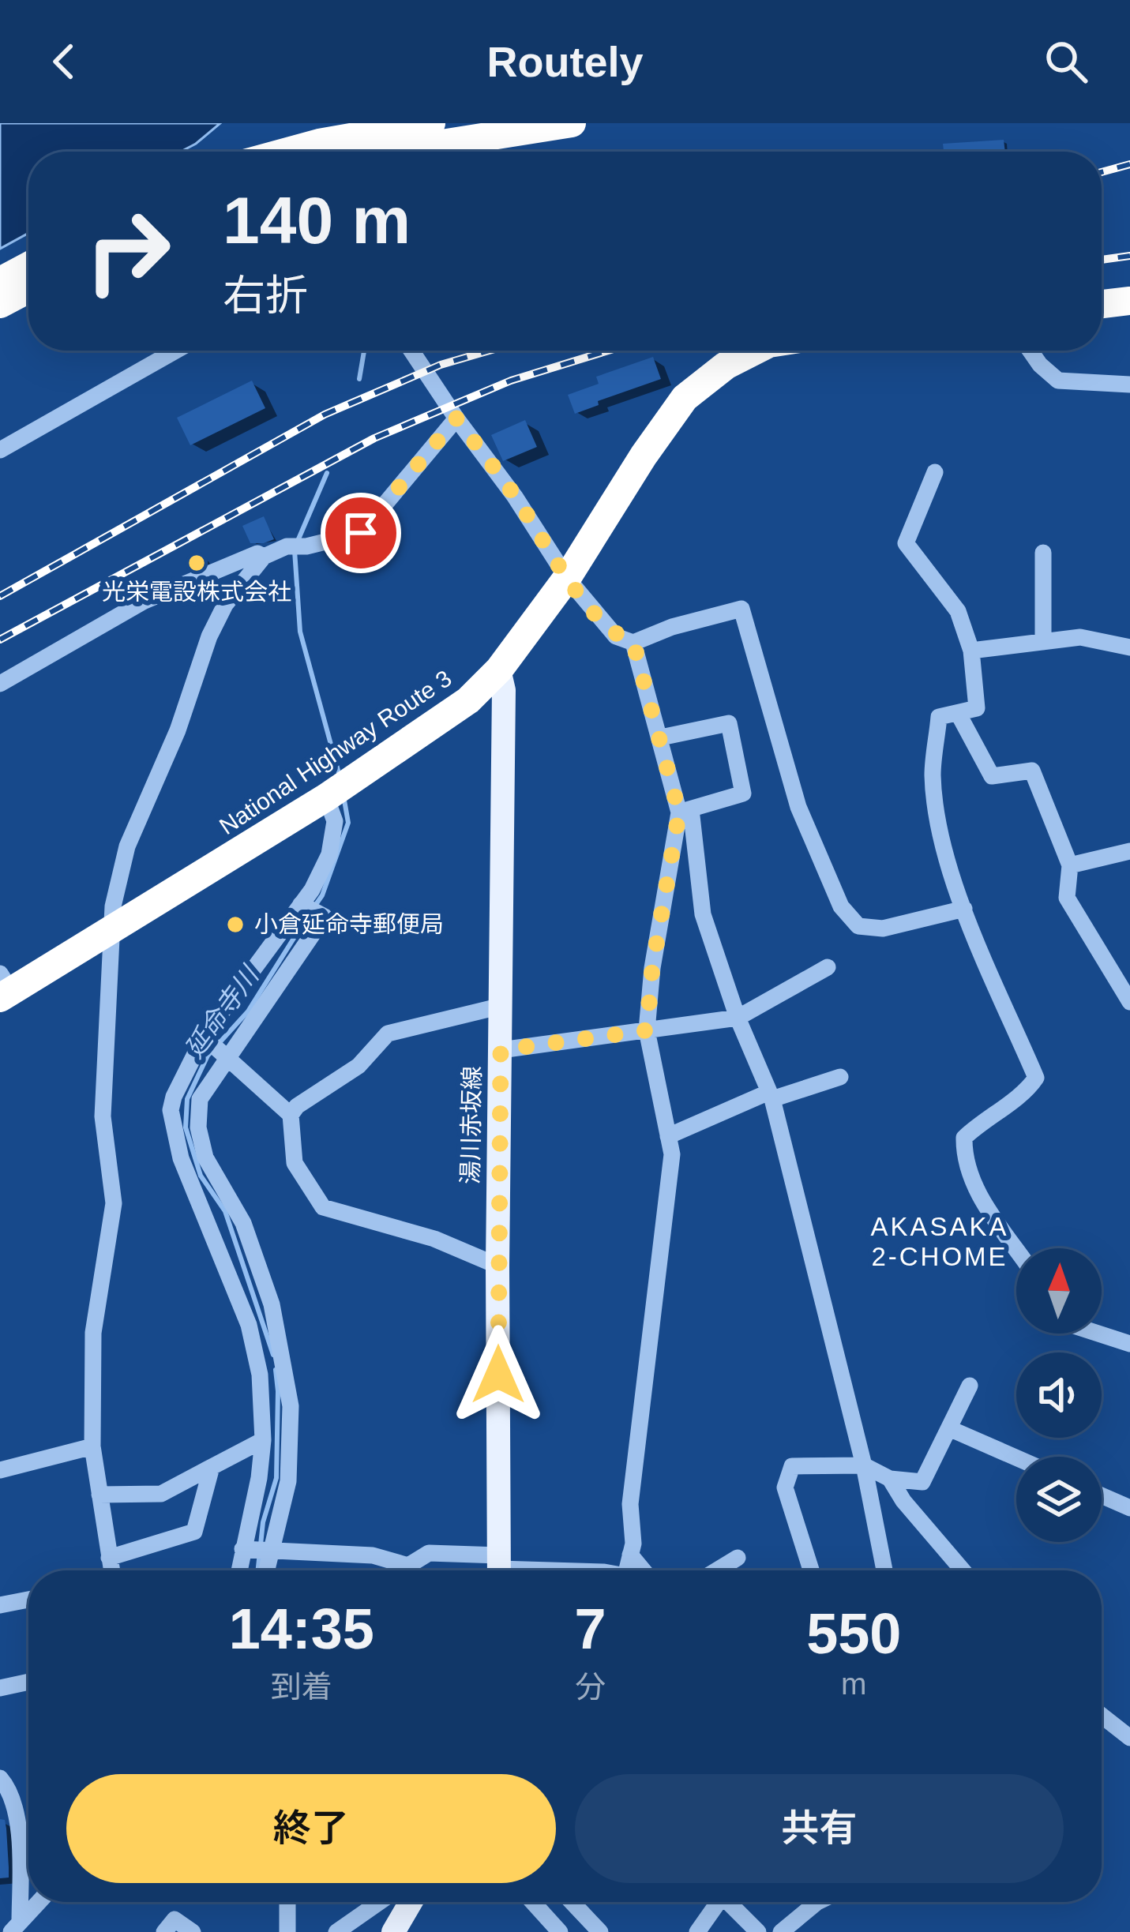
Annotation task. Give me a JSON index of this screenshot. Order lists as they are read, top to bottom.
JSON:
{
  "streets": {
    "highway": ["National Highway Route 3"],
    "main road": ["湯川赤坂線"]
  },
  "crossings": [
    ["National Highway Route 3", "湯川赤坂線"]
  ],
  "districts": ["AKASAKA 2-CHOME"],
  "water": ["延命寺川"],
  "places": ["光栄電設株式会社", "小倉延命寺郵便局"],
  "north": "top",
  "page": {
    "header": "Routely",
    "turn": ["140 m", "右折"],
    "eta": [
      "14:35",
      "到着",
      "7",
      "分",
      "550",
      "m"
    ],
    "buttons": ["終了", "共有"]
  }
}
